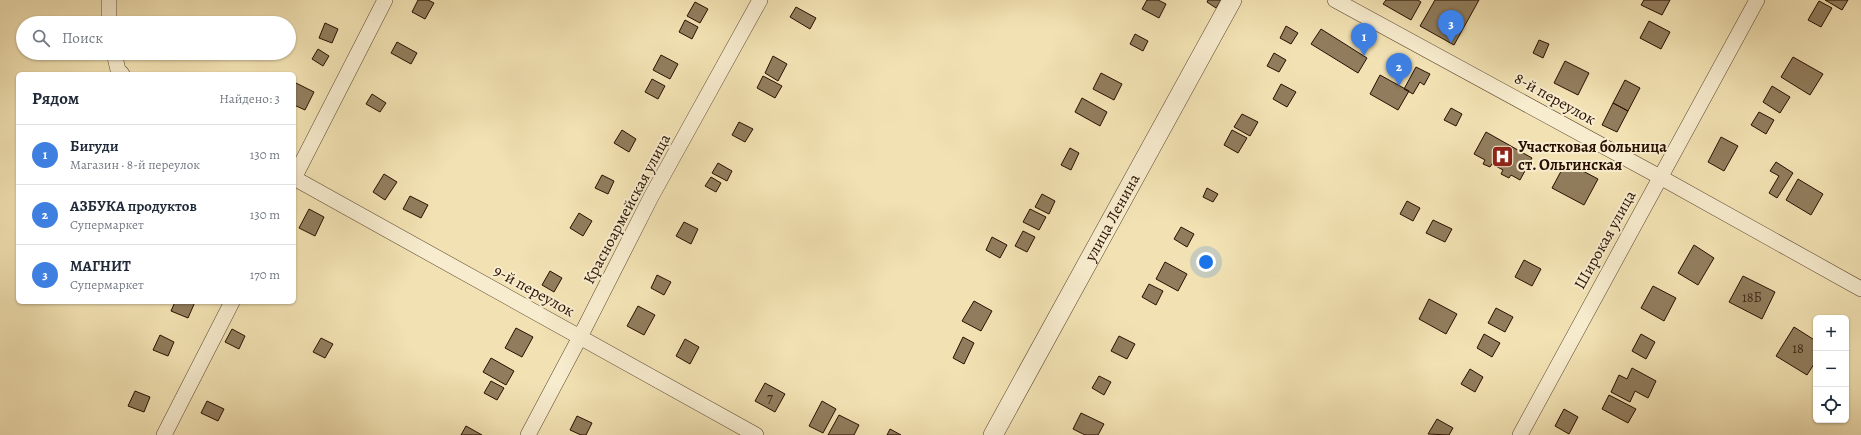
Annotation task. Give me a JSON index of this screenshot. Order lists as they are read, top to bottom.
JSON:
{
  "streets": {
    "street": [
      "8-й переулок",
      "Красноармейская улица",
      "улица Ленина",
      "Широкая улица",
      "9-й переулок"
    ]
  },
  "crossings": [
    ["8-й переулок", "Широкая улица"],
    ["Красноармейская улица", "9-й переулок"]
  ],
  "places": {
    "hospital": ["Участковая больница ст. Ольгинская"]
  },
  "house_numbers": ["18Б", "18", "7"],
  "page": {
    "pins": ["3", "1", "2"],
    "search": "Поиск",
    "heading": ["Рядом", "Найдено: 3"],
    "list": [
      {
        "mark": "1",
        "name": "Бигуди",
        "note": "Магазин · 8-й переулок",
        "value": "130 m"
      },
      {
        "mark": "2",
        "name": "АЗБУКА продуктов",
        "note": "Супермаркет",
        "value": "130 m"
      },
      {
        "mark": "3",
        "name": "МАГНИТ",
        "note": "Супермаркет",
        "value": "170 m"
      }
    ],
    "map_buttons": ["+", "−"]
  }
}
